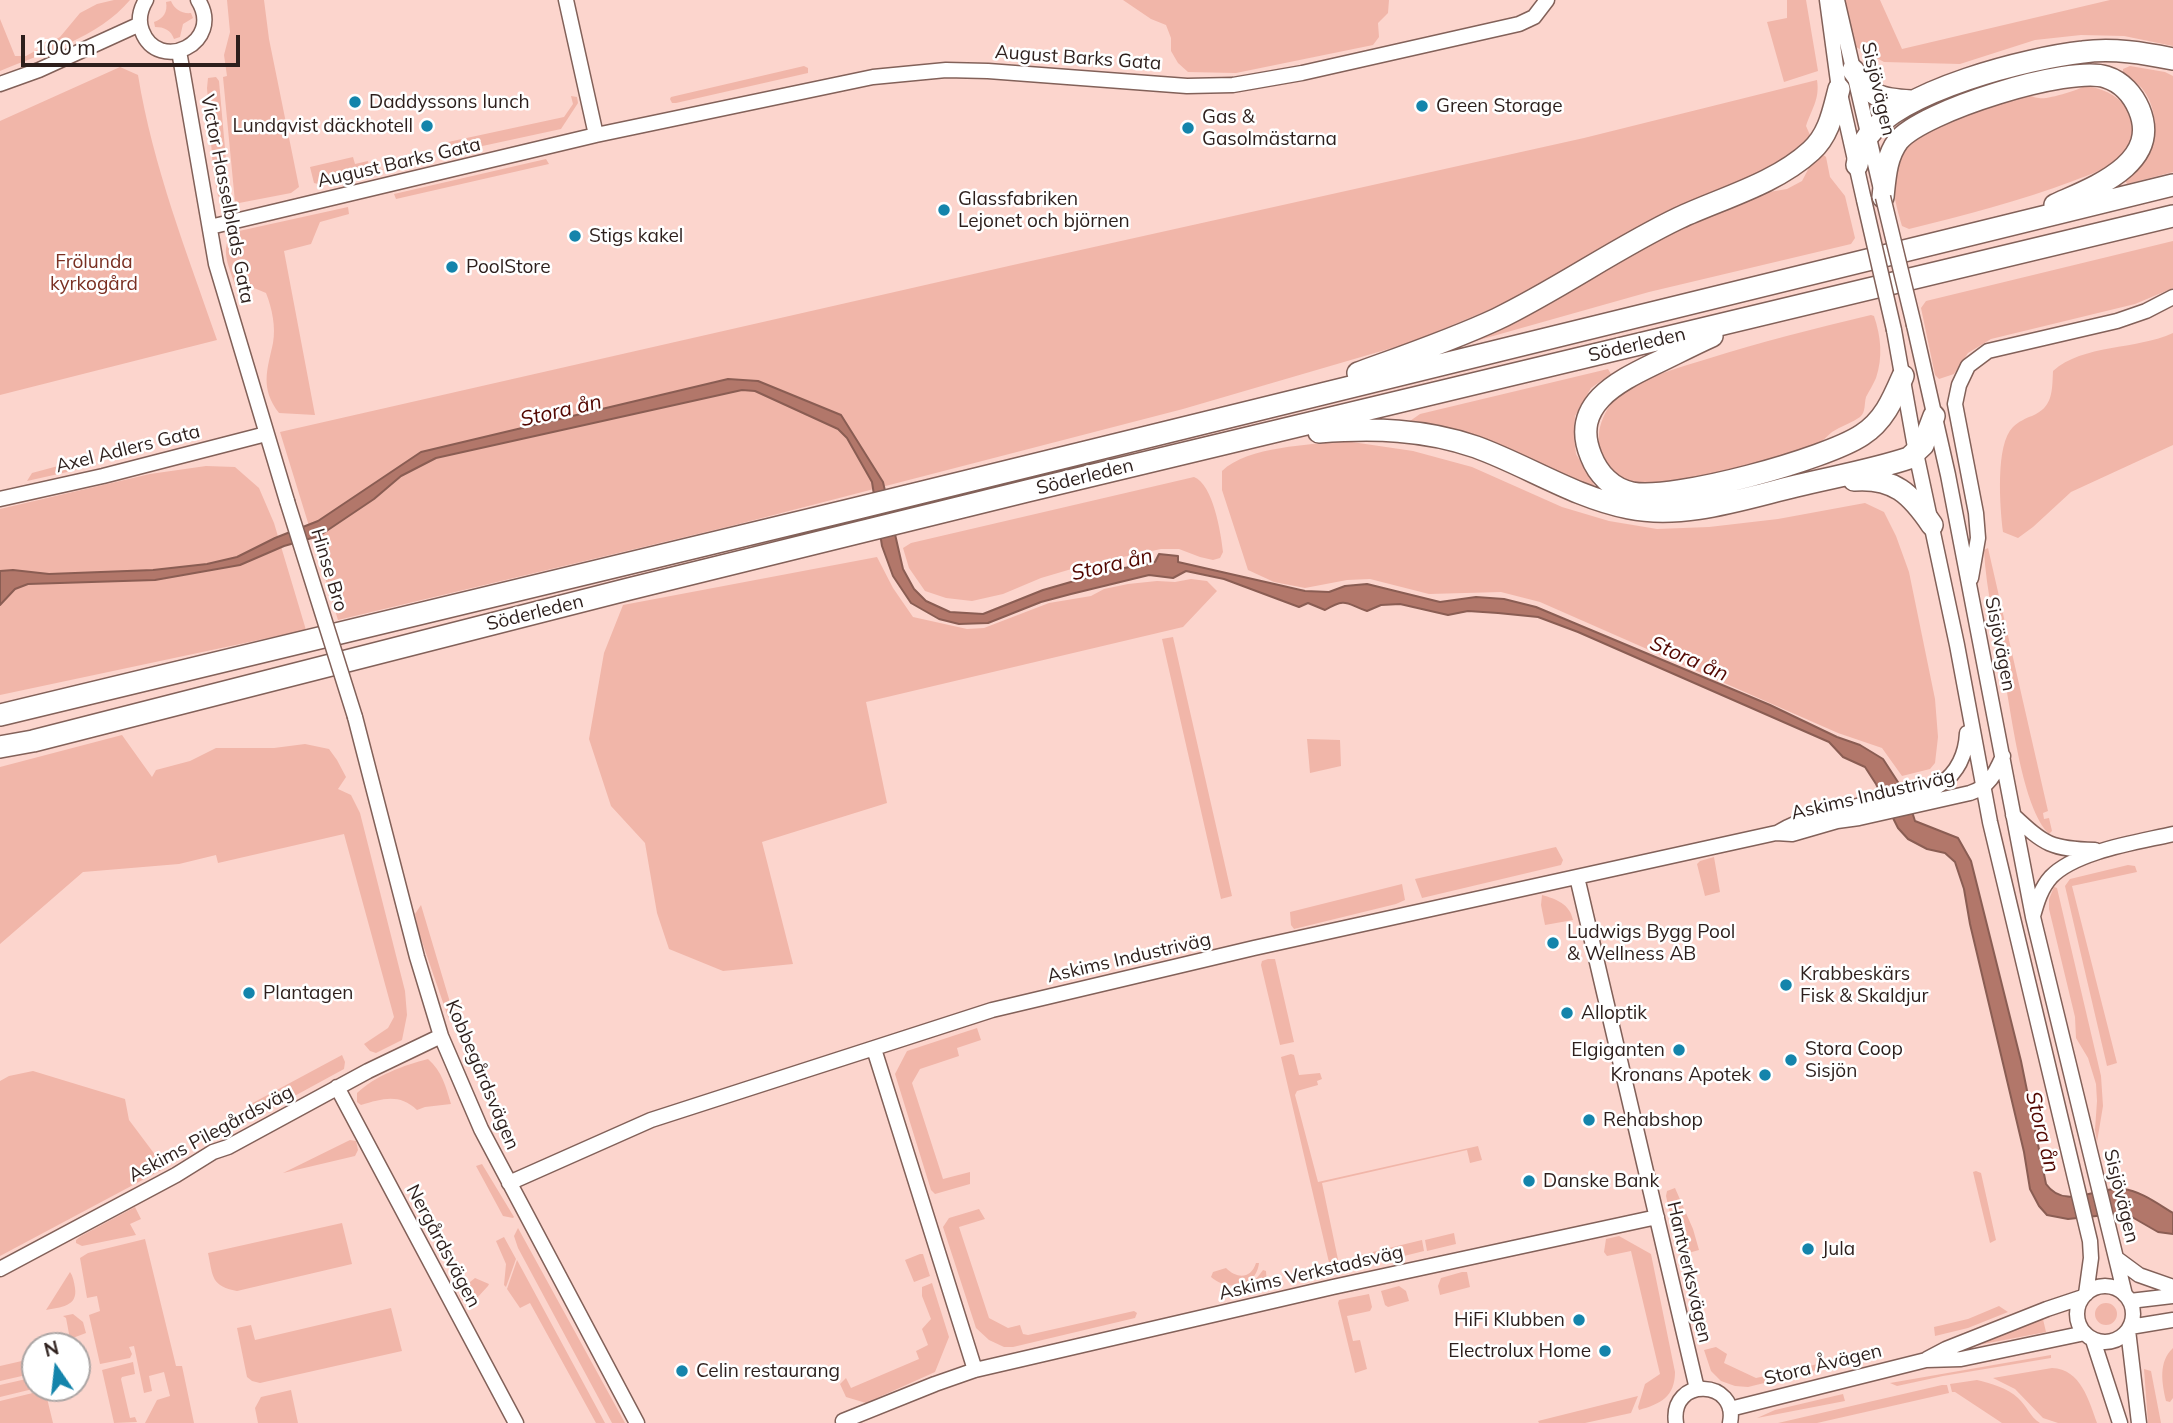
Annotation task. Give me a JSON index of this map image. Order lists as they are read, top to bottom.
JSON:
{
  "streets": {
    "highway": ["Söderleden"],
    "street": [
      "August Barks Gata",
      "Sisjövägen",
      "Victor Hasselblads Gata",
      "Axel Adlers Gata",
      "Hinse Bro",
      "Askims Industriväg",
      "Kobbegårdsvägen",
      "Askims Pilegårdsväg",
      "Nergårdsvägen",
      "Hantverksvägen",
      "Askims Verkstadsväg",
      "Stora Åvägen"
    ]
  },
  "crossings": [
    ["August Barks Gata", "Victor Hasselblads Gata"],
    ["Sisjövägen", "Askims Industriväg"],
    ["Sisjövägen", "Stora Åvägen"],
    ["Victor Hasselblads Gata", "Axel Adlers Gata"],
    ["Victor Hasselblads Gata", "Hinse Bro"],
    ["Axel Adlers Gata", "Hinse Bro"],
    ["Hinse Bro", "Kobbegårdsvägen"],
    ["Askims Industriväg", "Kobbegårdsvägen"],
    ["Askims Industriväg", "Hantverksvägen"],
    ["Kobbegårdsvägen", "Askims Pilegårdsväg"],
    ["Askims Pilegårdsväg", "Nergårdsvägen"],
    ["Hantverksvägen", "Askims Verkstadsväg"],
    ["Hantverksvägen", "Stora Åvägen"]
  ],
  "water": ["Stora ån"],
  "parks": ["Frölunda kyrkogård"],
  "places": [
    "Daddyssons lunch",
    "Green Storage",
    "Lundqvist däckhotell",
    "Gas & Gasolmästarna",
    "Glassfabriken Lejonet och björnen",
    "Stigs kakel",
    "PoolStore",
    "Ludwigs Bygg Pool & Wellness AB",
    "Krabbeskärs Fisk & Skaldjur",
    "Plantagen",
    "Alloptik",
    "Elgiganten",
    "Stora Coop Sisjön",
    "Kronans Apotek",
    "Rehabshop",
    "Danske Bank",
    "Jula",
    "HiFi Klubben",
    "Electrolux Home",
    "Celin restaurang"
  ],
  "scale_bar": "100 m",
  "north": "top"
}
